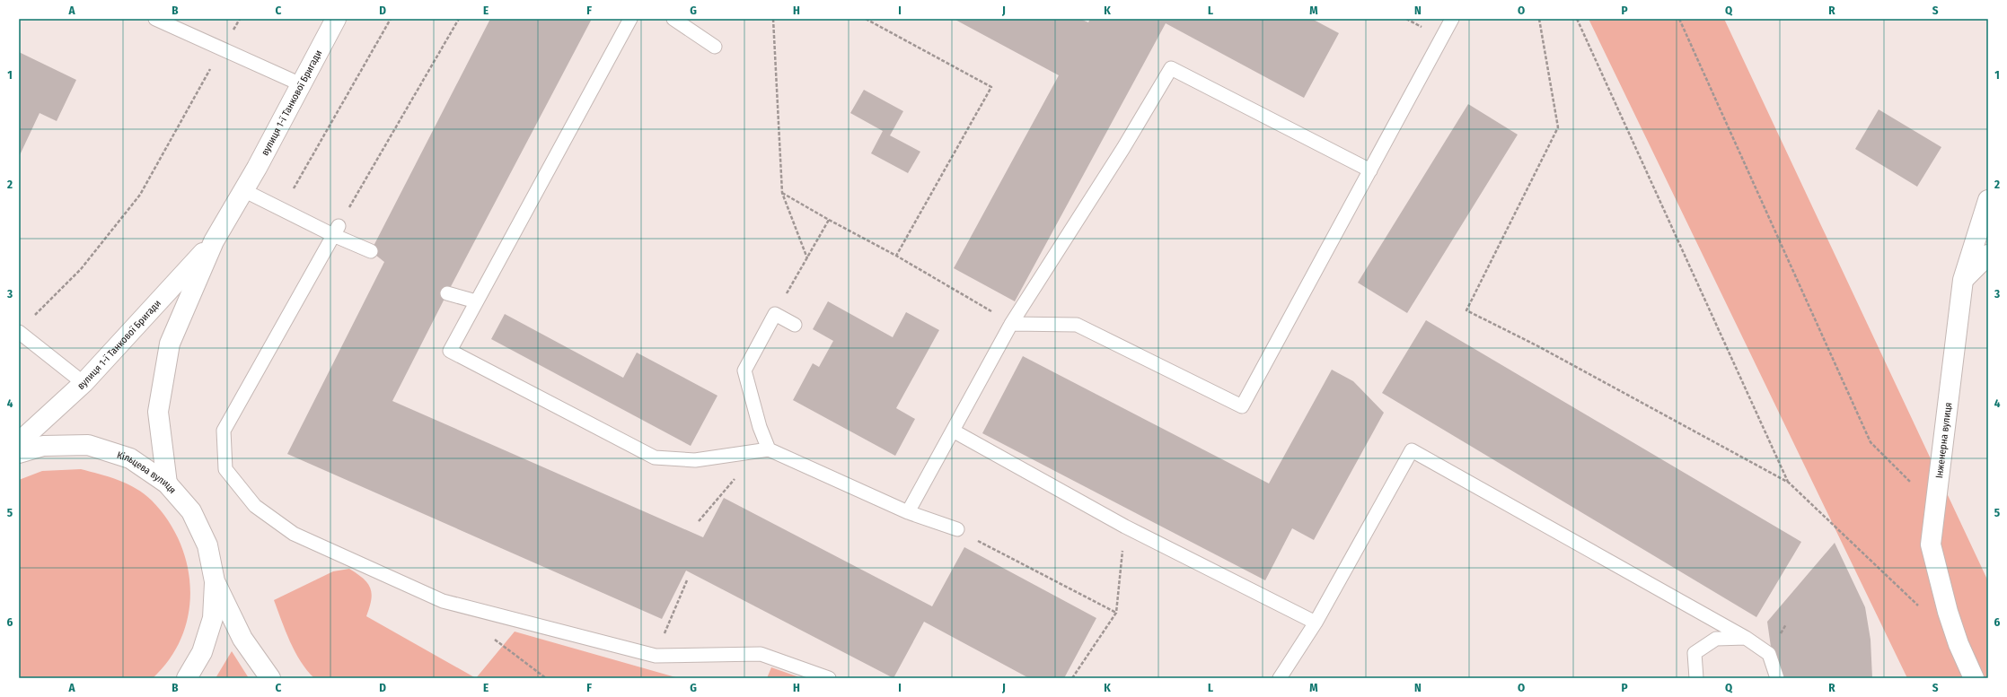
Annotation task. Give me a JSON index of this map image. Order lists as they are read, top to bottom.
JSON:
{
  "streets": {
    "main road": ["вулиця 1-ї Танкової Бригади", "Інженерна вулиця", "Кільцева вулиця"]
  },
  "crossings": [
    ["вулиця 1-ї Танкової Бригади", "Кільцева вулиця"]
  ],
  "grid": {
    "columns": [
      "A",
      "B",
      "C",
      "D",
      "E",
      "F",
      "G",
      "H",
      "I",
      "J",
      "K",
      "L",
      "M",
      "N",
      "O",
      "P",
      "Q",
      "R",
      "S"
    ],
    "rows": [
      "1",
      "2",
      "3",
      "4",
      "5",
      "6"
    ]
  }
}
